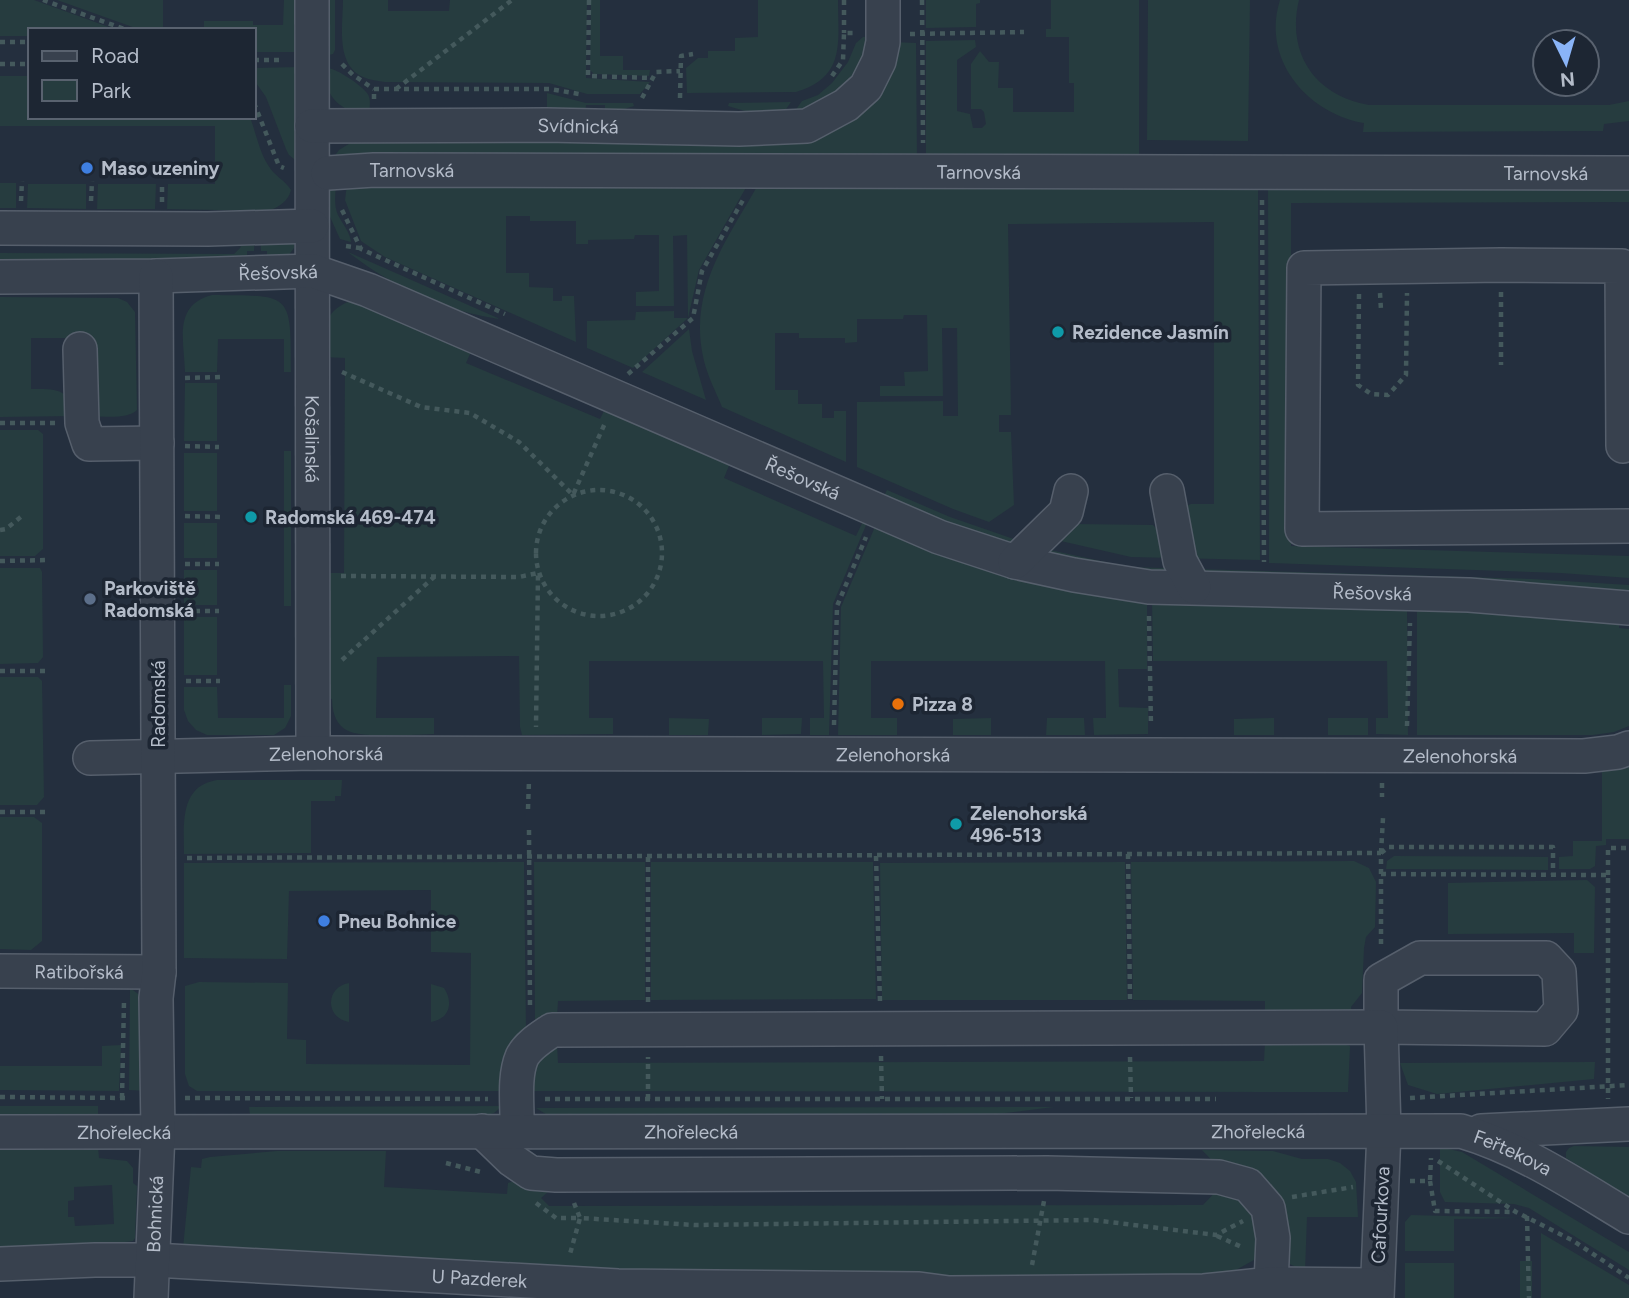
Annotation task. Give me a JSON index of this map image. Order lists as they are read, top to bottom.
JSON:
{
  "streets": {
    "street": [
      "Svídnická",
      "Tarnovská",
      "Řešovská",
      "Košalinská",
      "Radomská",
      "Zelenohorská",
      "Ratibořská",
      "Zhořelecká",
      "Feřtekova",
      "Bohnická",
      "Cafourkova",
      "U Pazderek"
    ]
  },
  "crossings": [
    ["Svídnická", "Košalinská"],
    ["Řešovská", "Košalinská"],
    ["Řešovská", "Radomská"],
    ["Košalinská", "Zelenohorská"],
    ["Radomská", "Zelenohorská"],
    ["Radomská", "Ratibořská"],
    ["Radomská", "Zhořelecká"],
    ["Radomská", "Bohnická"],
    ["Zhořelecká", "Feřtekova"],
    ["Zhořelecká", "Bohnická"],
    ["Zhořelecká", "Cafourkova"],
    ["Feřtekova", "Cafourkova"],
    ["Bohnická", "U Pazderek"],
    ["Cafourkova", "U Pazderek"]
  ],
  "places": [
    "Maso uzeniny",
    "Rezidence Jasmín",
    "Radomská 469-474",
    "Parkoviště Radomská",
    "Pizza 8",
    "Zelenohorská 496-513",
    "Pneu Bohnice"
  ],
  "legend": ["Road", "Park"],
  "north": "bottom"
}
